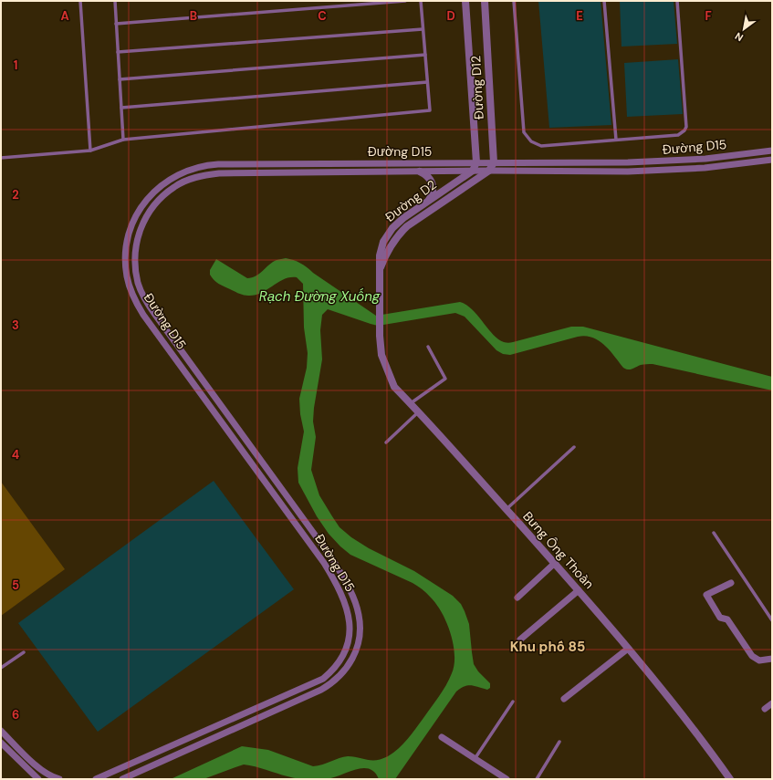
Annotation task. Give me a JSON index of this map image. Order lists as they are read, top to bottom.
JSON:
{
  "streets": {
    "street": [
      "Đường D12",
      "Đường D15",
      "Đường D2",
      "Bưng Ông Thoàn"
    ]
  },
  "crossings": [
    ["Đường D12", "Đường D15"],
    ["Đường D15", "Đường D2"],
    ["Đường D2", "Bưng Ông Thoàn"]
  ],
  "districts": ["Khu phố 85"],
  "water": ["Rạch Đường Xuống"],
  "north": "bottom left",
  "grid": {
    "columns": [
      "A",
      "B",
      "C",
      "D",
      "E",
      "F"
    ],
    "rows": [
      "1",
      "2",
      "3",
      "4",
      "5",
      "6"
    ]
  }
}
